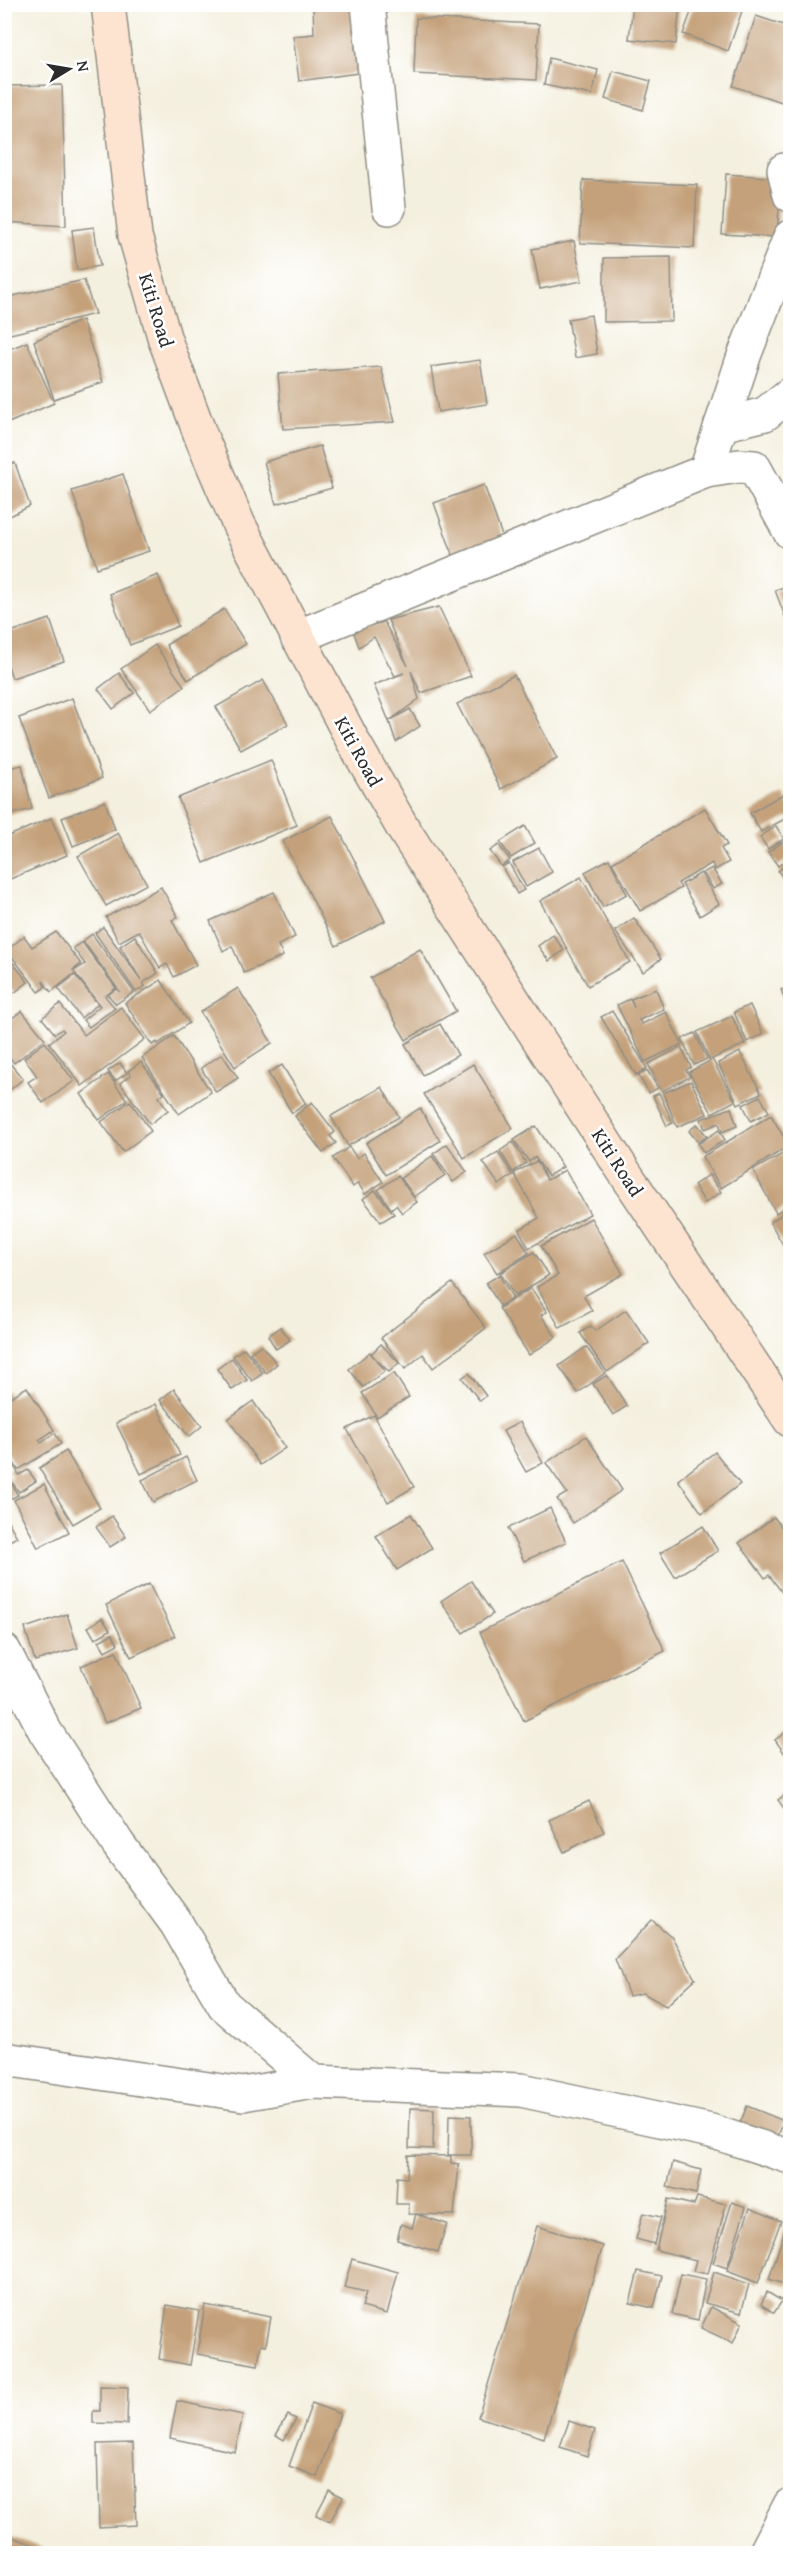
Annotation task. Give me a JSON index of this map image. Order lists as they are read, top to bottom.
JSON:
{
  "streets": {
    "street": ["Kiti Road"]
  },
  "north": "right"
}
